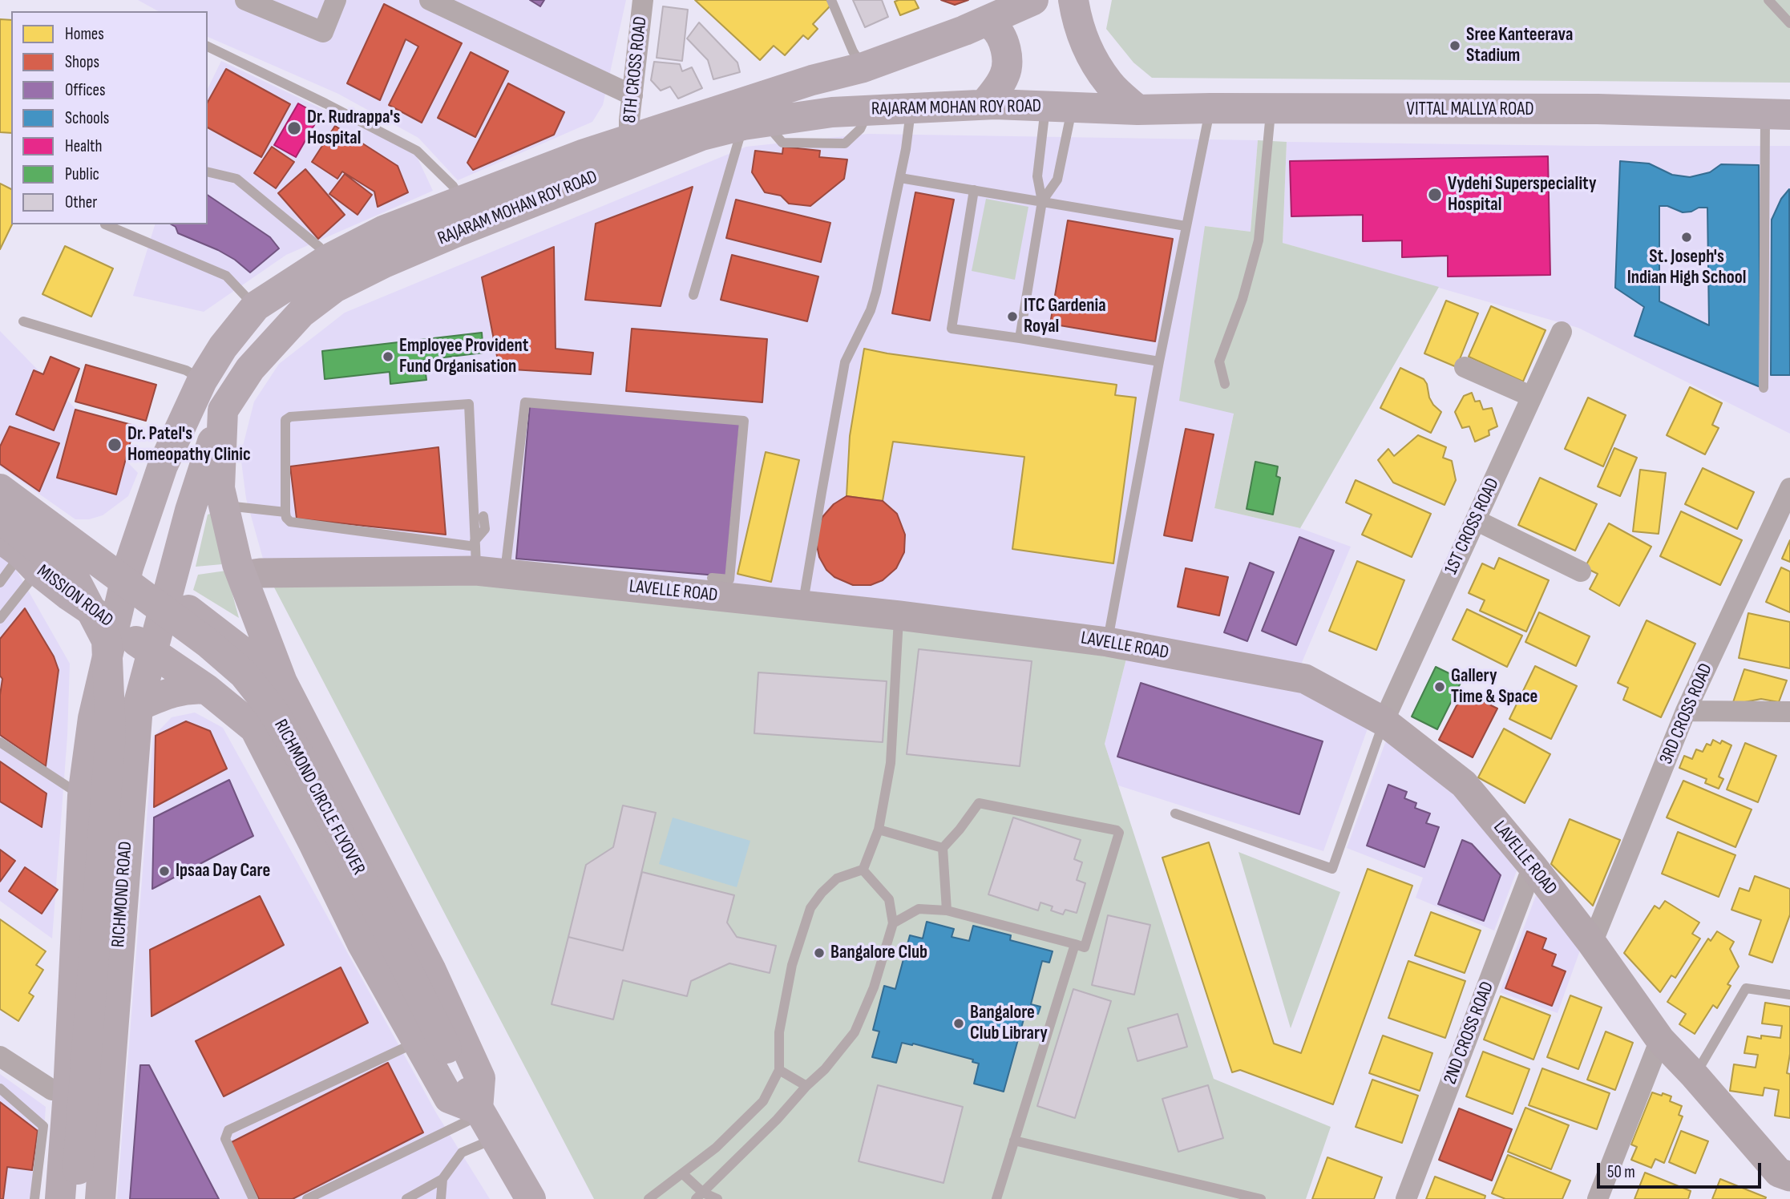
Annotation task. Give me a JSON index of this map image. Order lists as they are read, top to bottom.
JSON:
{
  "streets": {
    "main road": [
      "RAJARAM MOHAN ROY ROAD",
      "VITTAL MALLYA ROAD",
      "MISSION ROAD",
      "RICHMOND CIRCLE FLYOVER",
      "RICHMOND ROAD"
    ],
    "street": [
      "8TH CROSS ROAD",
      "1ST CROSS ROAD",
      "LAVELLE ROAD",
      "3RD CROSS ROAD",
      "2ND CROSS ROAD"
    ]
  },
  "crossings": [
    ["8TH CROSS ROAD", "RAJARAM MOHAN ROY ROAD"],
    ["RAJARAM MOHAN ROY ROAD", "VITTAL MALLYA ROAD"],
    ["RAJARAM MOHAN ROY ROAD", "MISSION ROAD"],
    ["RAJARAM MOHAN ROY ROAD", "RICHMOND ROAD"],
    ["1ST CROSS ROAD", "LAVELLE ROAD"],
    ["LAVELLE ROAD", "3RD CROSS ROAD"],
    ["LAVELLE ROAD", "2ND CROSS ROAD"],
    ["MISSION ROAD", "RICHMOND CIRCLE FLYOVER"],
    ["MISSION ROAD", "RICHMOND ROAD"]
  ],
  "places": [
    "Sree Kanteerava Stadium",
    "Dr. Rudrappa's Hospital",
    "Vydehi Superspeciality Hospital",
    "St. Joseph's Indian High School",
    "ITC Gardenia Royal",
    "Employee Provident Fund Organisation",
    "Dr. Patel's Homeopathy Clinic",
    "Gallery Time & Space",
    "Ipsaa Day Care",
    "Bangalore Club",
    "Bangalore Club Library"
  ],
  "legend": [
    "Homes",
    "Shops",
    "Offices",
    "Schools",
    "Health",
    "Public",
    "Other"
  ],
  "scale_bar": "50 m"
}
